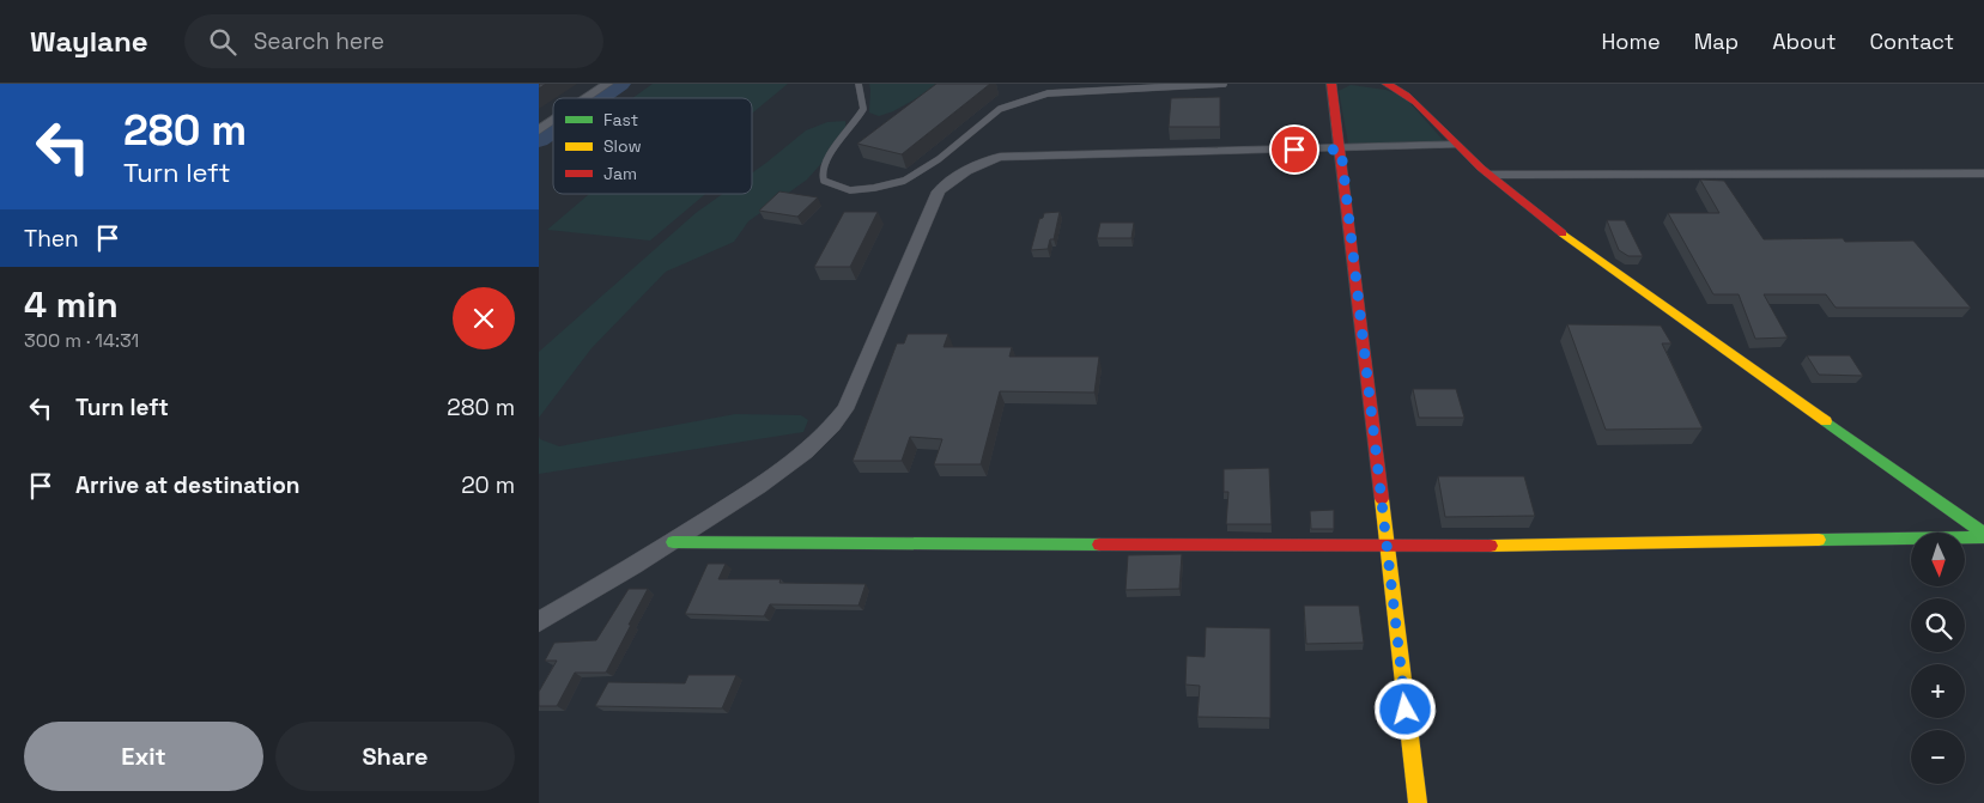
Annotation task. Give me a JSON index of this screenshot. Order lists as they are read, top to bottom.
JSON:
{
  "legend": ["Fast", "Slow", "Jam"],
  "north": "bottom",
  "page": {
    "header": "Waylane",
    "search": "Search here",
    "nav": [
      "Home",
      "Map",
      "About",
      "Contact"
    ],
    "turn": ["280 m", "Turn left"],
    "then": "Then",
    "heading": ["4 min", "300 m · 14:31"],
    "list": [
      {
        "name": "Turn left",
        "value": "280 m"
      },
      {
        "name": "Arrive at destination",
        "value": "20 m"
      }
    ],
    "map_buttons": ["+", "−"],
    "buttons": ["Exit", "Share"]
  }
}
